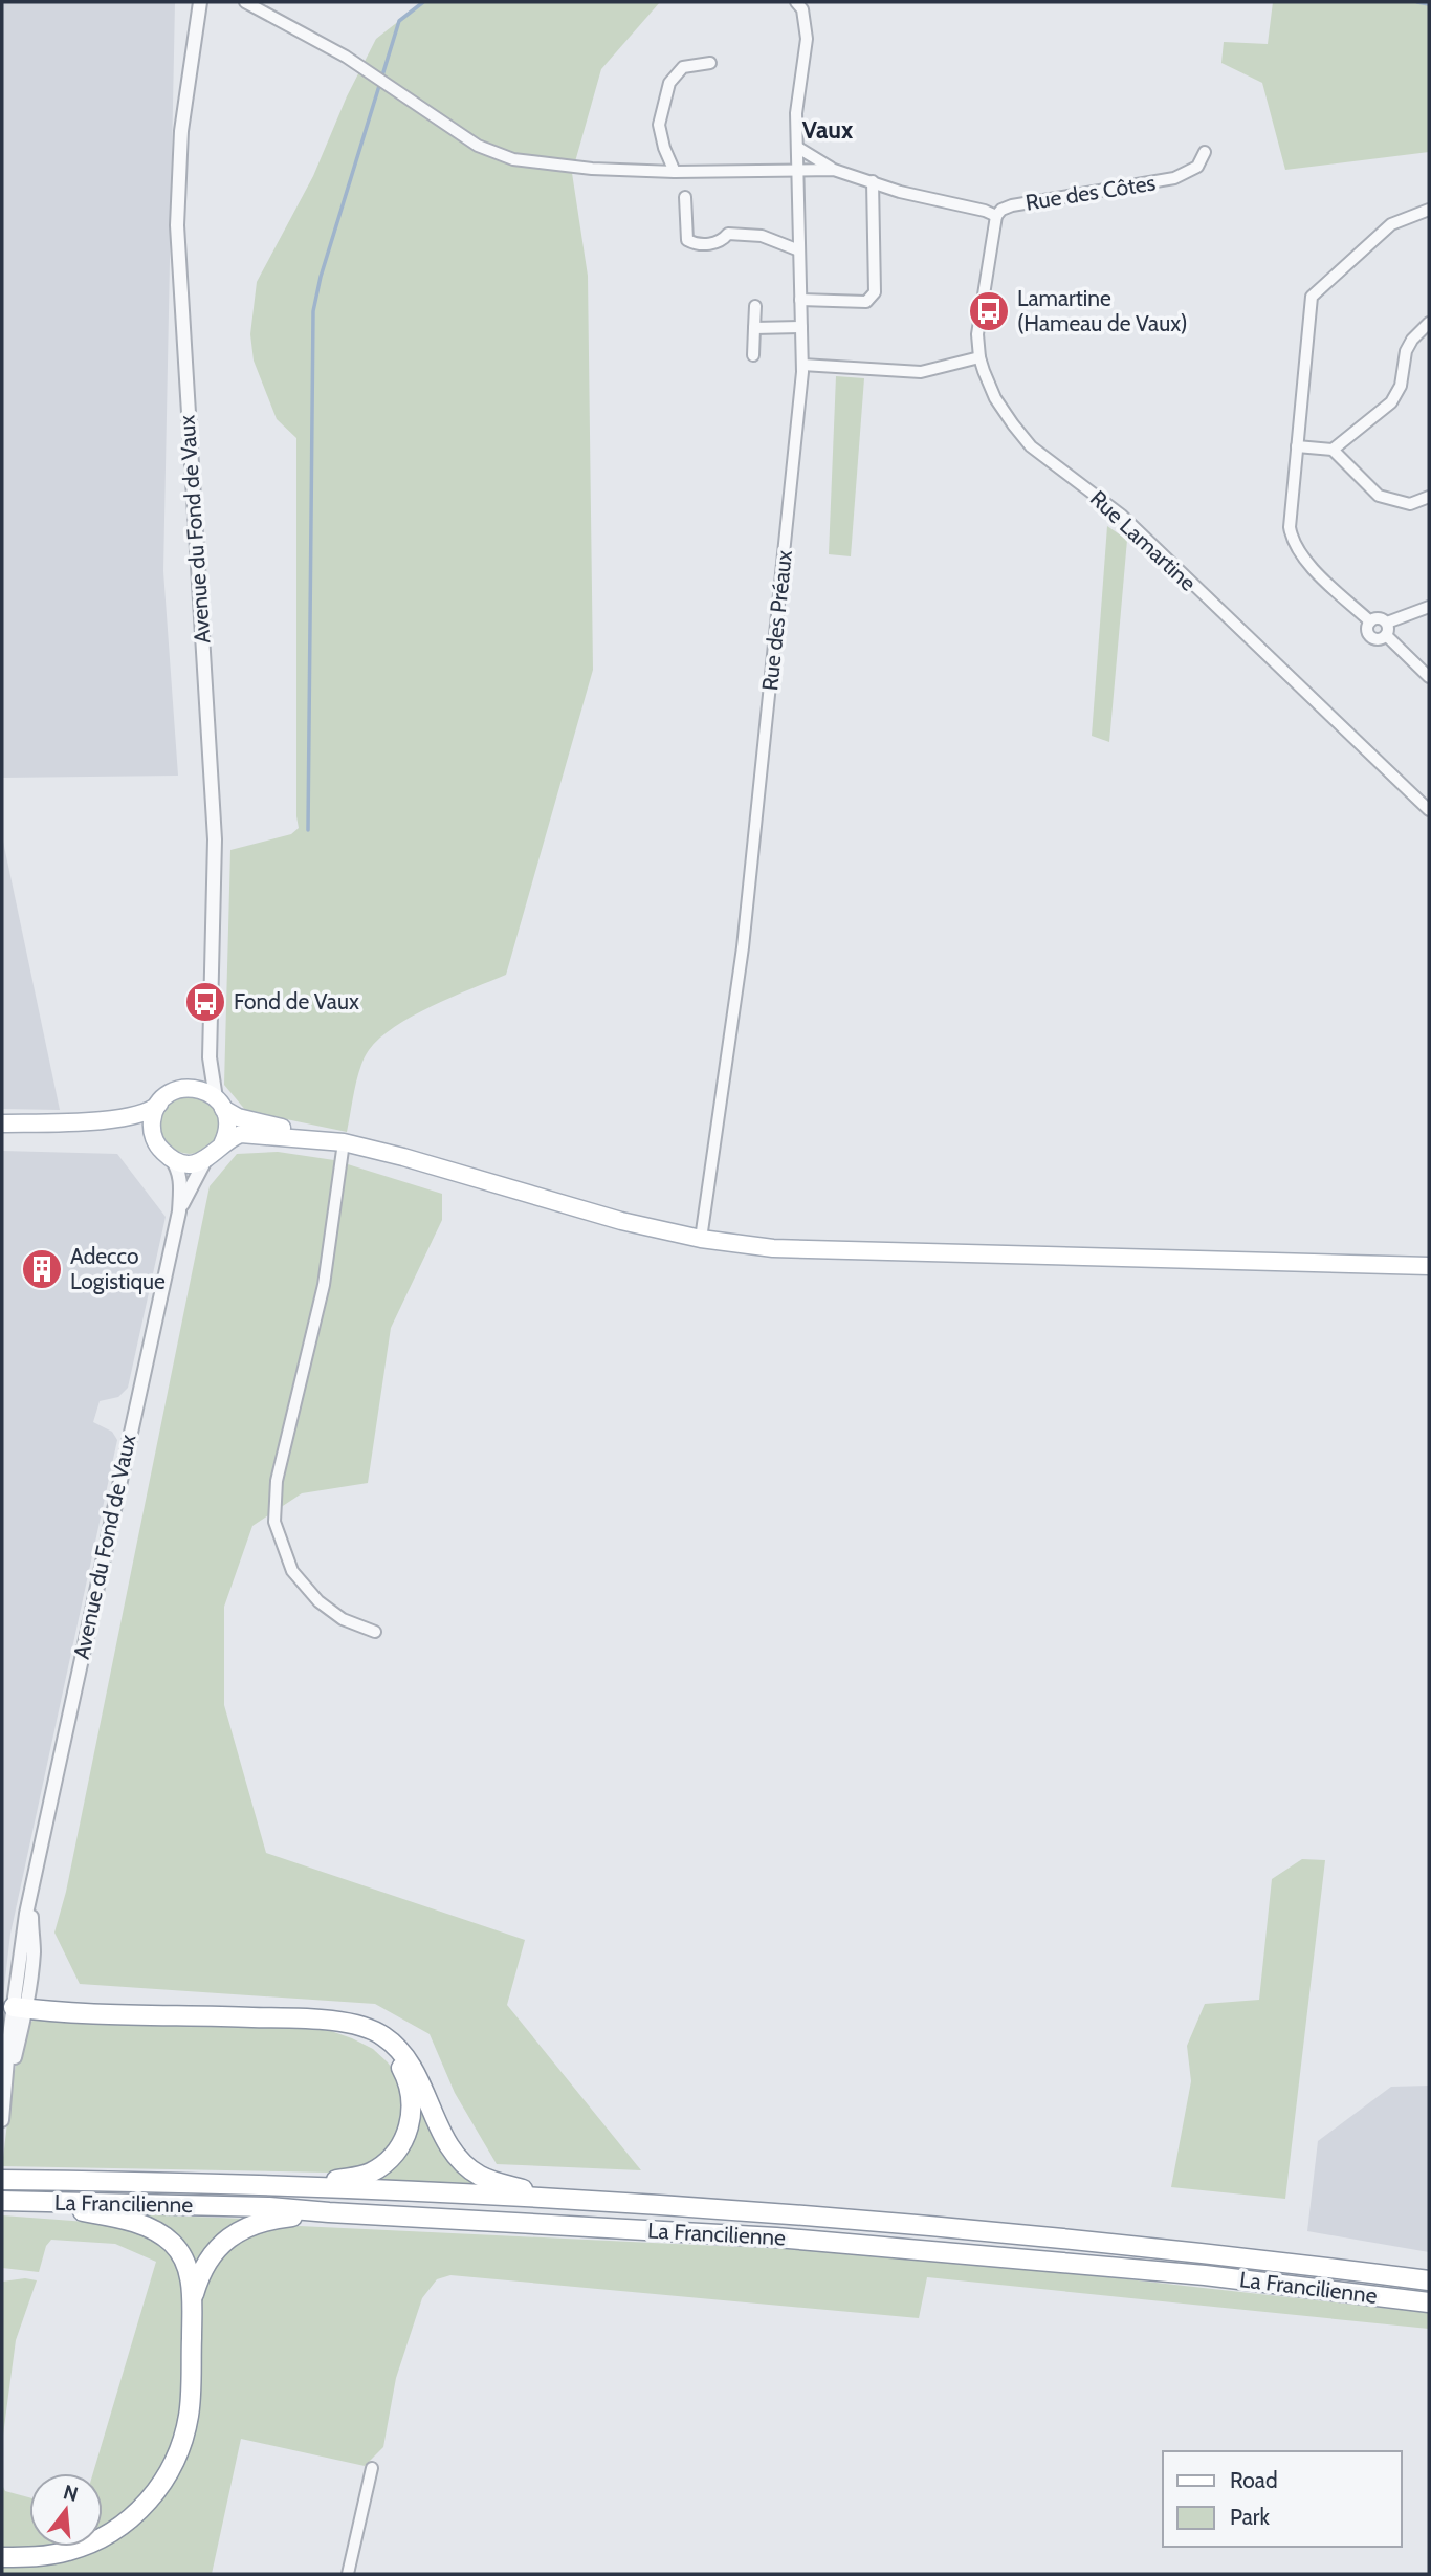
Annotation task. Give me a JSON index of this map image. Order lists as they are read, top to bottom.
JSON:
{
  "streets": {
    "highway": ["La Francilienne"],
    "street": [
      "Rue des Côtes",
      "Avenue du Fond de Vaux",
      "Rue Lamartine",
      "Rue des Préaux"
    ]
  },
  "crossings": [
    ["Rue des Côtes", "Rue Lamartine"],
    ["Rue des Côtes", "Rue des Préaux"]
  ],
  "districts": ["Vaux"],
  "places": {
    "bus stop": ["Lamartine (Hameau de Vaux)", "Fond de Vaux"],
    "building": ["Adecco Logistique"]
  },
  "legend": ["Road", "Park"],
  "north": "top"
}
